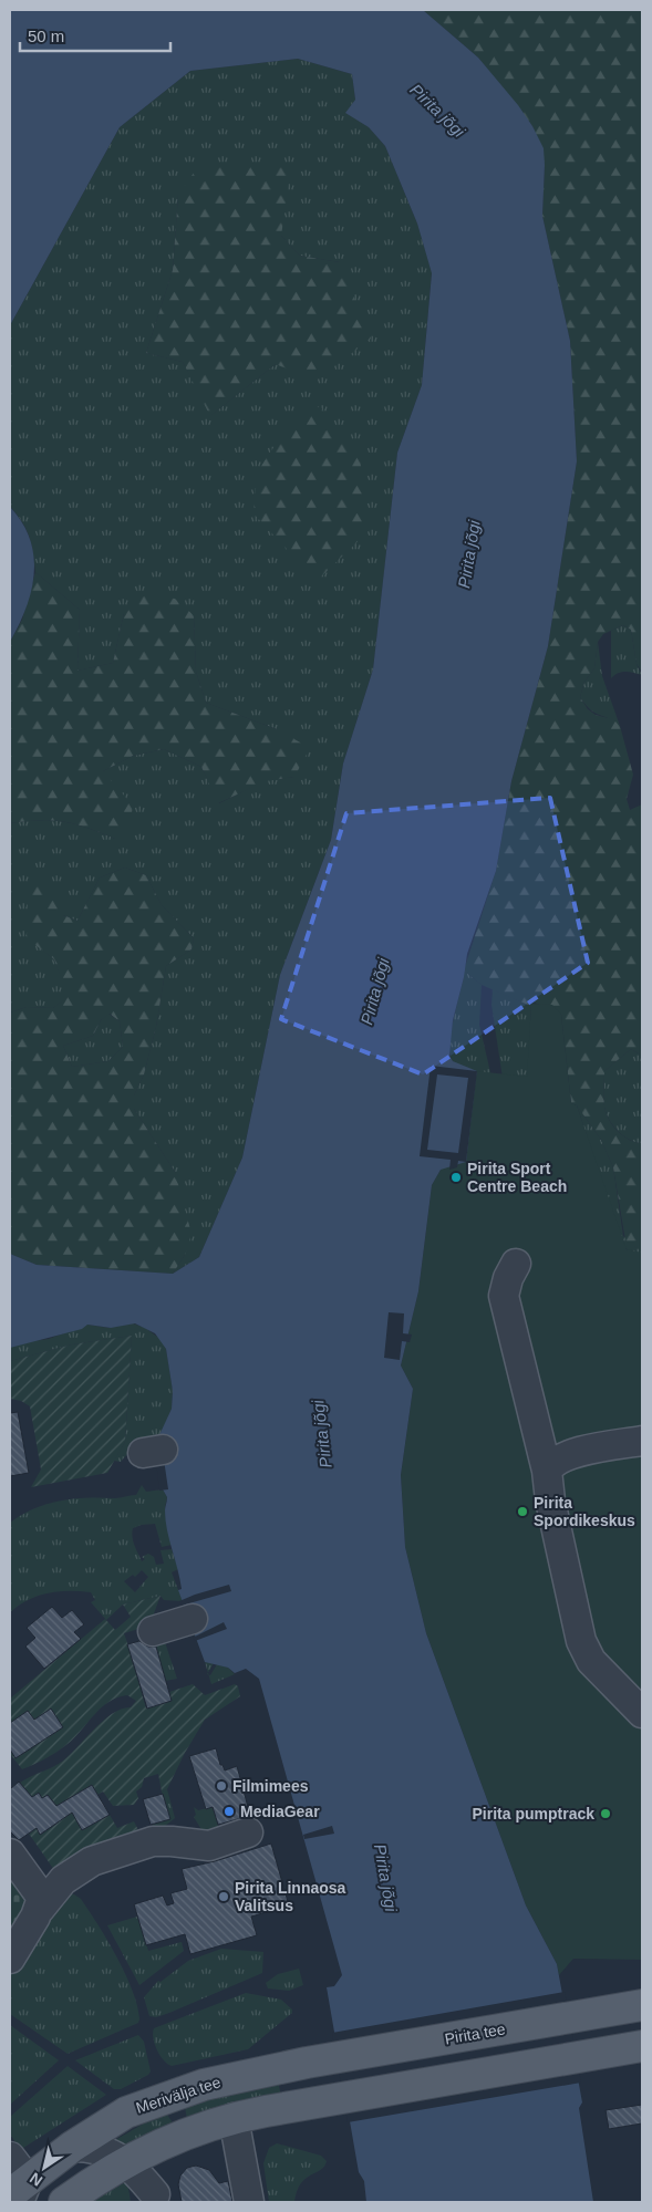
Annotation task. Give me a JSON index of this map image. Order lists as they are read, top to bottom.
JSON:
{
  "streets": {
    "main road": ["Pirita tee", "Merivälja tee"]
  },
  "crossings": [
    ["Pirita tee", "Merivälja tee"]
  ],
  "water": ["Pirita jõgi"],
  "places": [
    "Pirita Sport Centre Beach",
    "Pirita Spordikeskus",
    "Filmimees",
    "MediaGear",
    "Pirita pumptrack",
    "Pirita Linnaosa Valitsus"
  ],
  "scale_bar": "50 m",
  "north": "bottom left"
}
